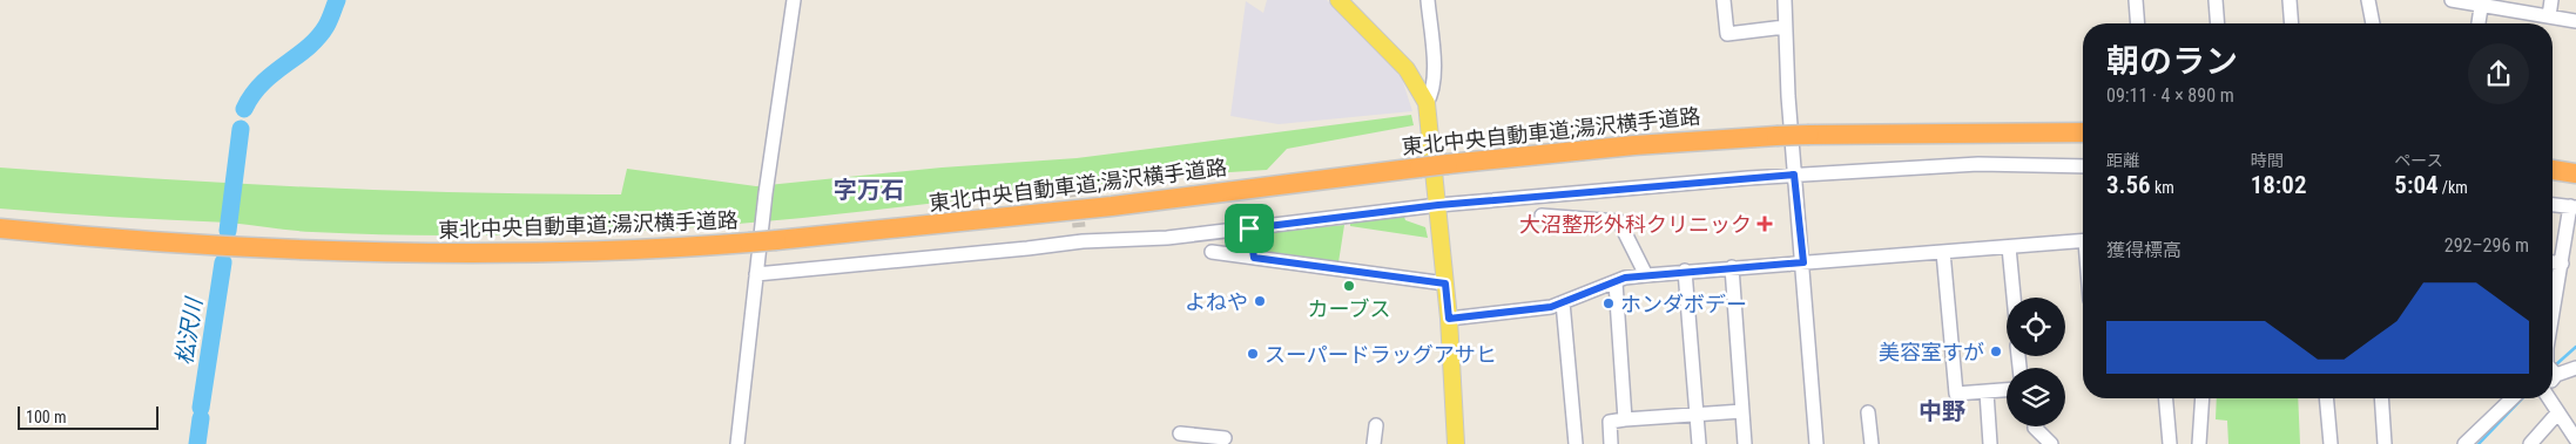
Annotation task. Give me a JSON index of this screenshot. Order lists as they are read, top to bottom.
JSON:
{
  "streets": {
    "highway": ["東北中央自動車道;湯沢横手道路"]
  },
  "districts": ["字万石", "中野"],
  "water": ["松沢川"],
  "places": {
    "health": ["大沼整形外科クリニック"],
    "other": [
      "カーブス",
      "よねや",
      "ホンダボデー",
      "美容室すが",
      "スーパードラッグアサヒ"
    ]
  },
  "scale_bar": "100 m",
  "page": {
    "heading": ["朝のラン", "09:11 · 4 × 890 m"],
    "stats": [
      ["距離", "3.56 km"],
      ["時間", "18:02"],
      ["ペース", "5:04 /km"]
    ],
    "chart": ["獲得標高", "292–296 m"],
    "scale": "100 m"
  }
}
